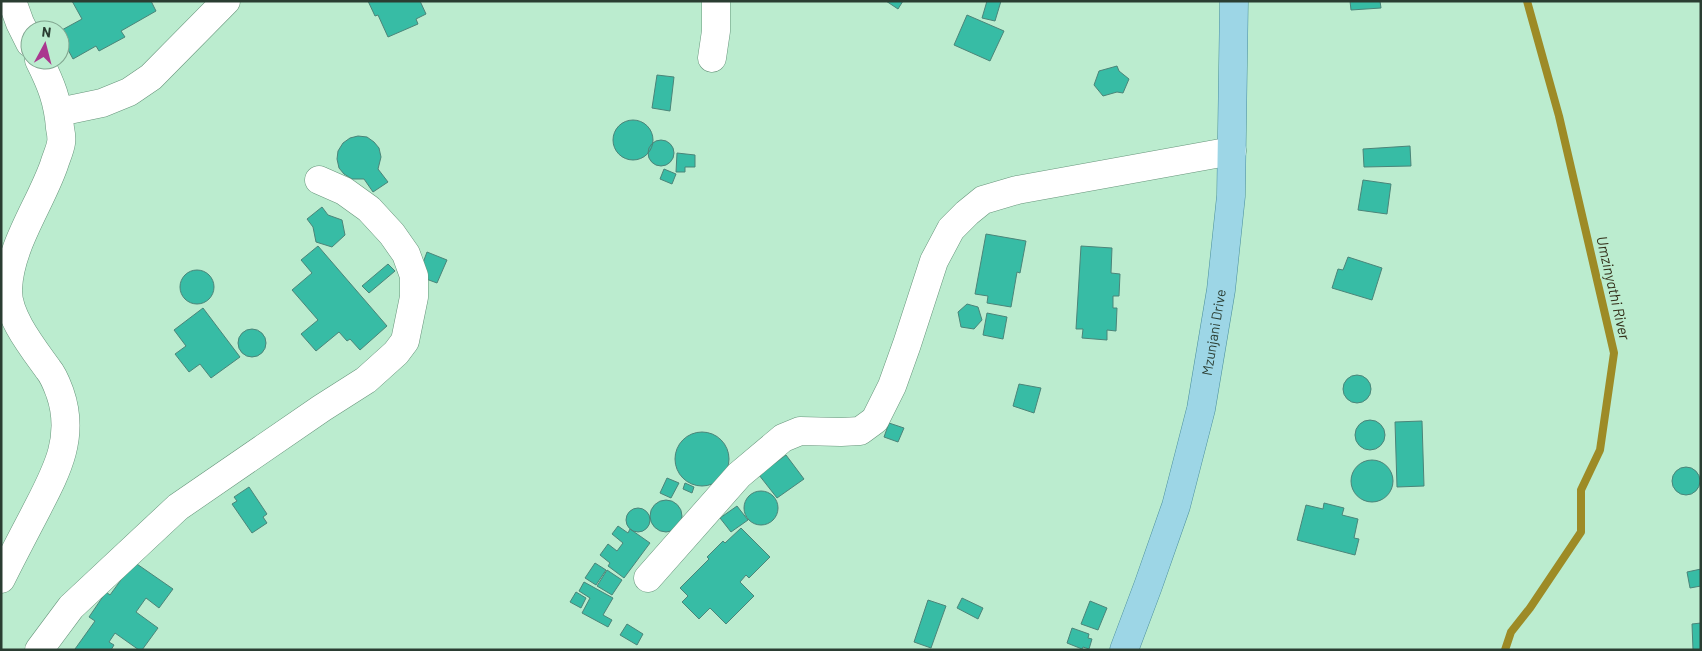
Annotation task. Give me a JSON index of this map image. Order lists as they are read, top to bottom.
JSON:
{
  "streets": {
    "main road": ["Mzunjani Drive"]
  },
  "water": ["Umzinyathi River"],
  "north": "top"
}
